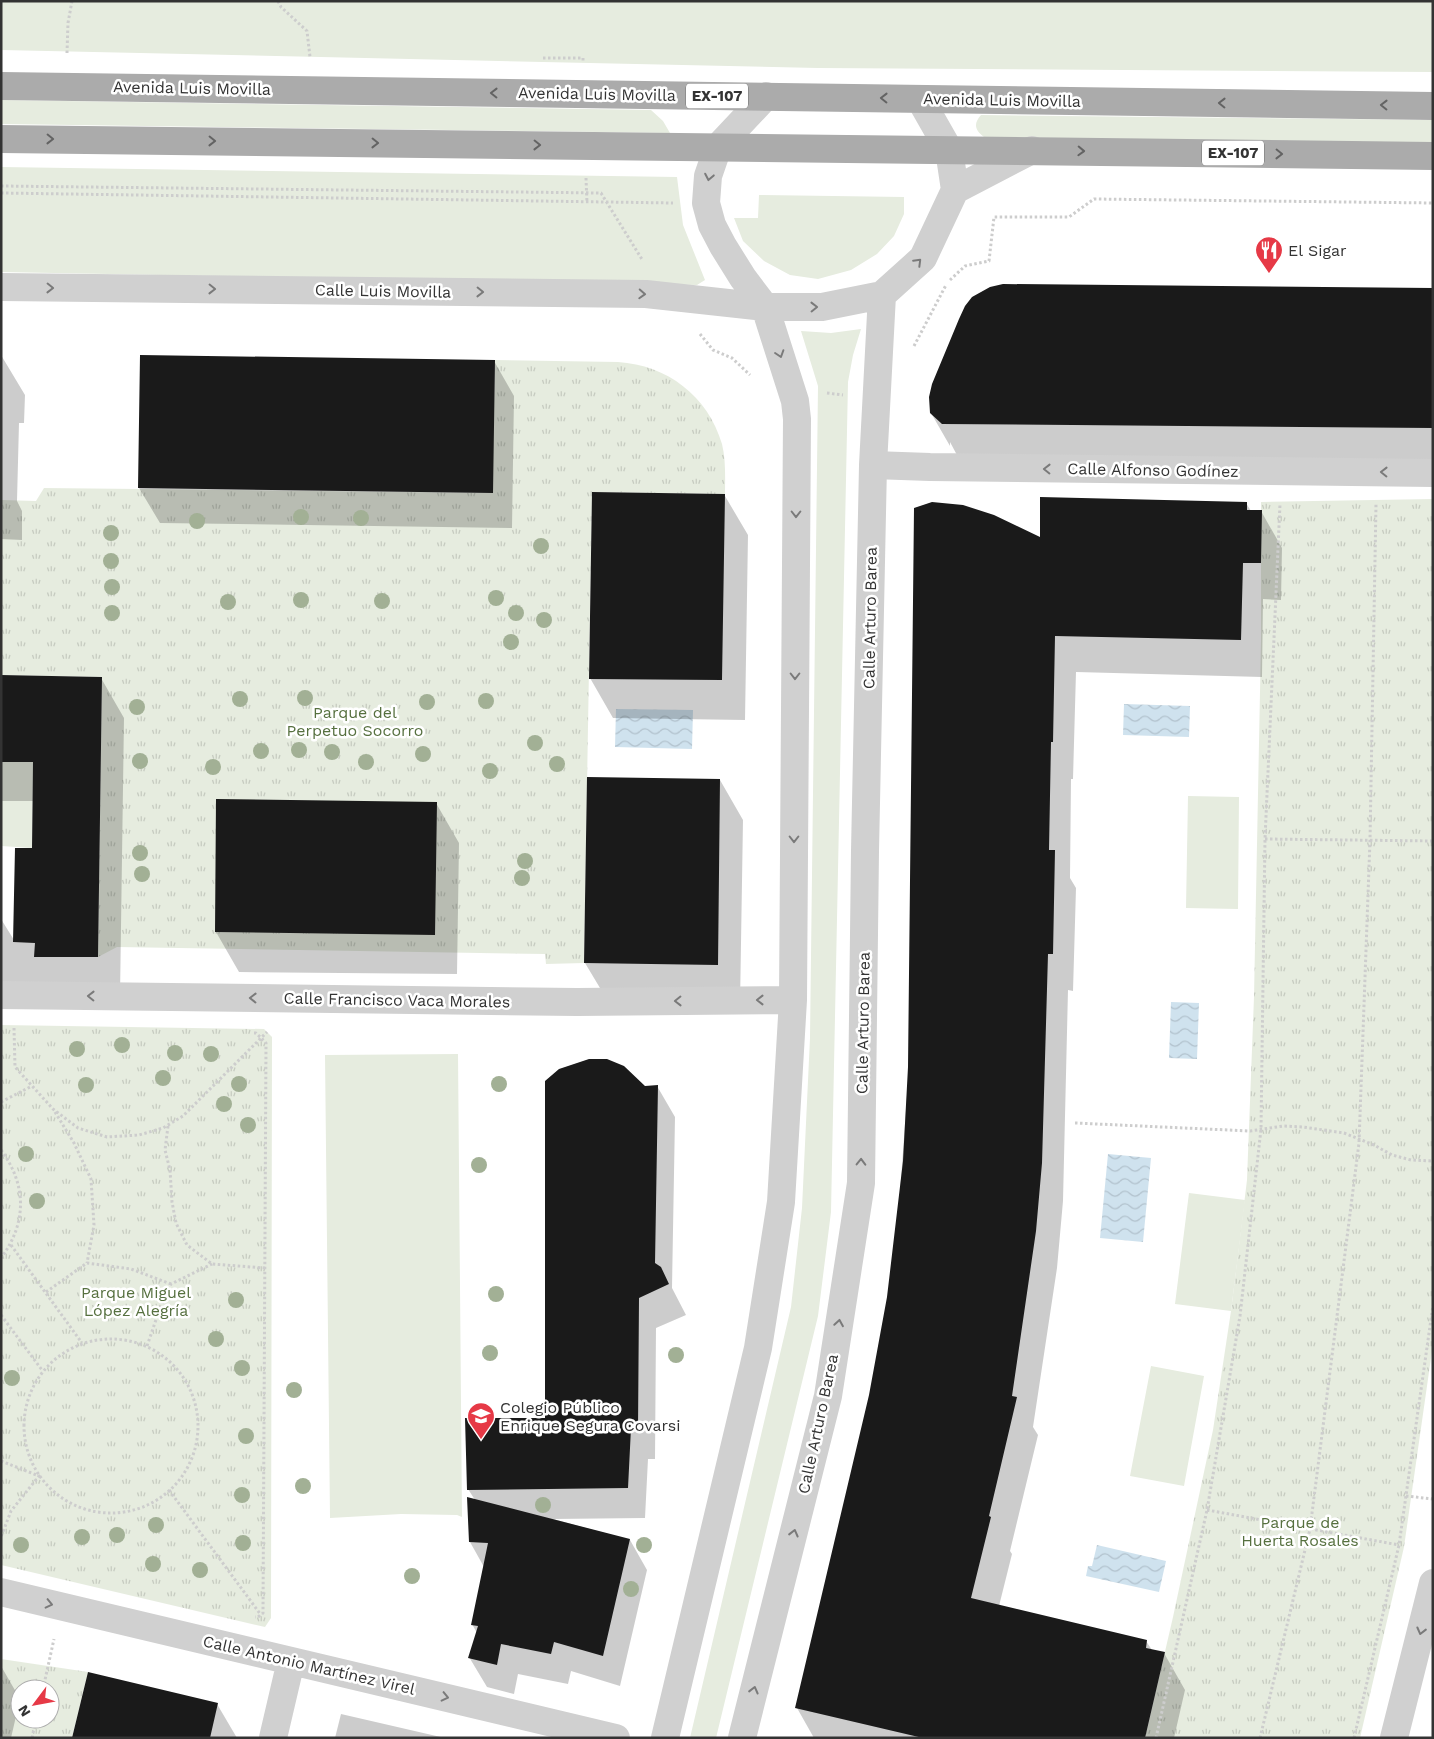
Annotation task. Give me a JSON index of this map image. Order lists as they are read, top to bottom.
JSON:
{
  "streets": {
    "main road": ["Avenida Luis Movilla", "EX-107"],
    "street": [
      "Calle Luis Movilla",
      "Calle Alfonso Godínez",
      "Calle Arturo Barea",
      "Calle Francisco Vaca Morales",
      "Calle Antonio Martínez Virel"
    ]
  },
  "crossings": [
    ["Calle Alfonso Godínez", "Calle Arturo Barea"]
  ],
  "one_way": [
    "Calle Luis Movilla",
    "Calle Alfonso Godínez",
    "Calle Francisco Vaca Morales",
    "Calle Antonio Martínez Virel"
  ],
  "parks": ["Parque del Perpetuo Socorro", "Parque Miguel López Alegría", "Parque de Huerta Rosales"],
  "places": {
    "restaurant": ["El Sigar"],
    "school or university": ["Colegio Público Enrique Segura Covarsi"]
  },
  "north": "bottom left"
}
